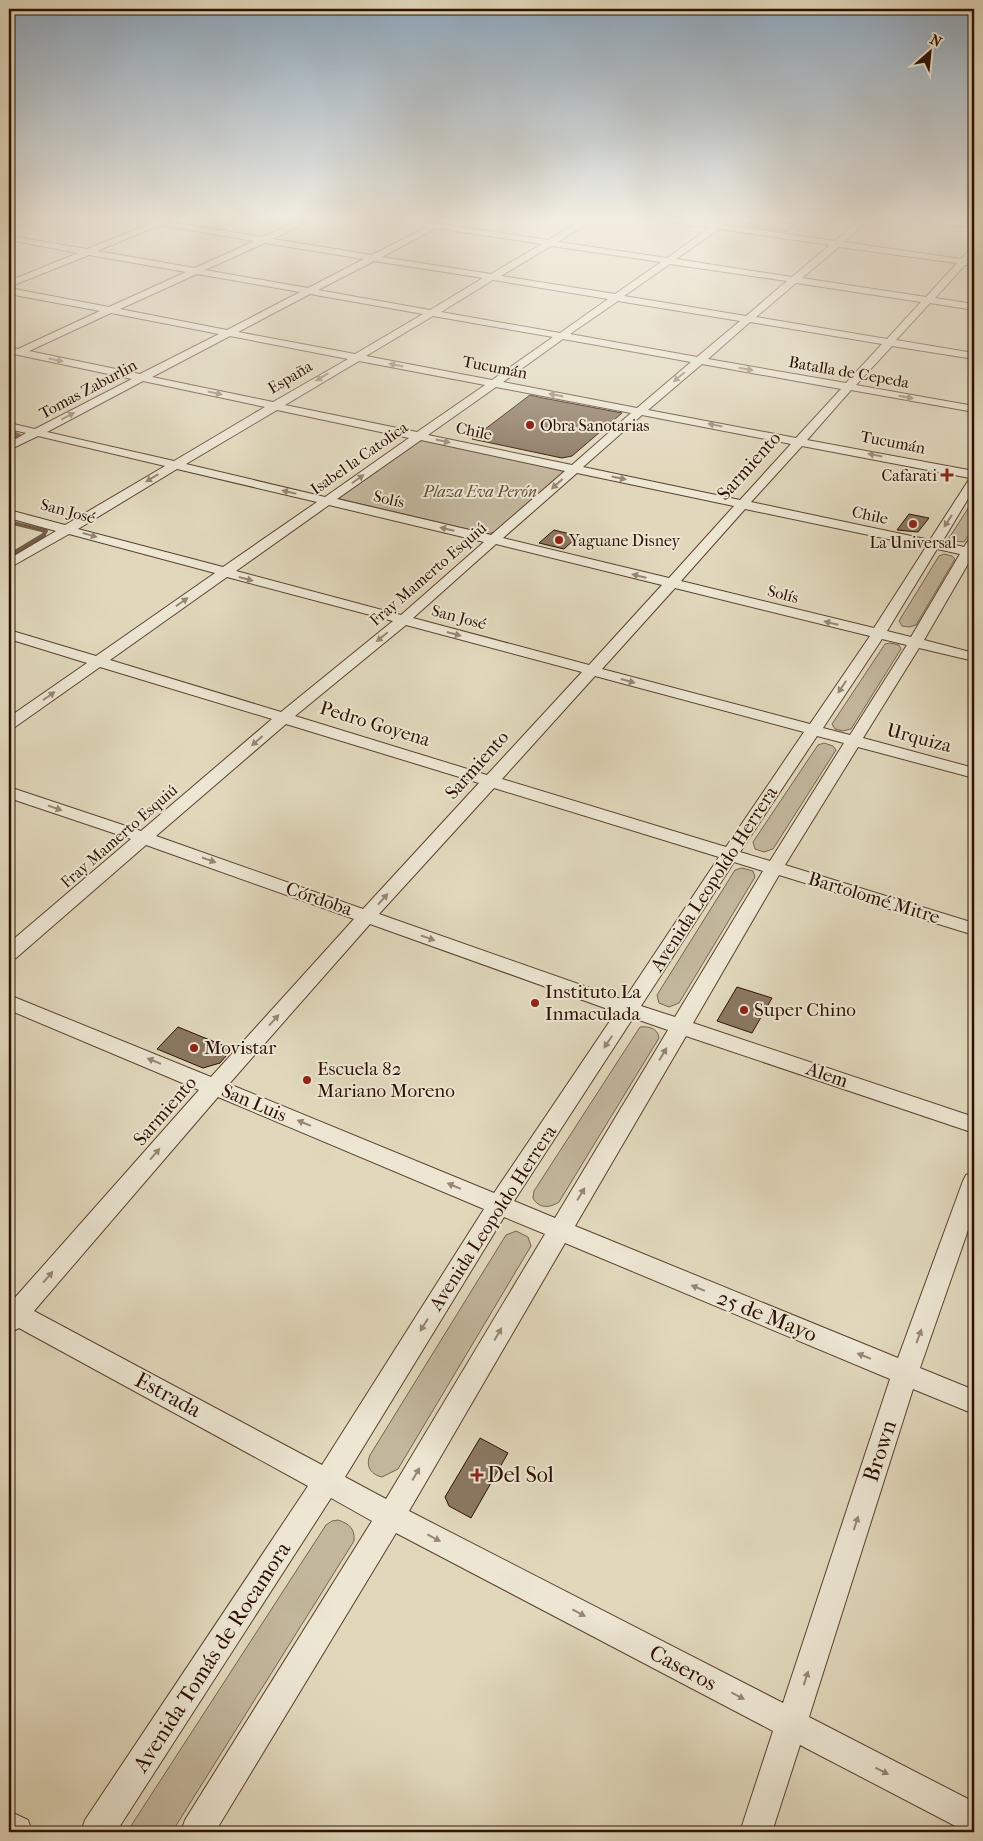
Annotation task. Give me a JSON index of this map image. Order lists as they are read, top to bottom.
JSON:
{
  "streets": {
    "street": [
      "Tucumán",
      "Batalla de Cepeda",
      "España",
      "Tomas Zaburlin",
      "Chile",
      "Isabel la Catolica",
      "Sarmiento",
      "Solís",
      "San José",
      "Fray Mamerto Esquiú",
      "Pedro Goyena",
      "Urquiza",
      "Avenida Leopoldo Herrera",
      "Bartolomé Mitre",
      "Córdoba",
      "Alem",
      "San Luis",
      "25 de Mayo",
      "Estrada",
      "Brown",
      "Avenida Tomás de Rocamora",
      "Caseros"
    ]
  },
  "crossings": [
    ["Tucumán", "España"],
    ["Tucumán", "Tomas Zaburlin"],
    ["Tucumán", "Isabel la Catolica"],
    ["Tucumán", "Sarmiento"],
    ["Tucumán", "Fray Mamerto Esquiú"],
    ["Batalla de Cepeda", "España"],
    ["Batalla de Cepeda", "Isabel la Catolica"],
    ["Batalla de Cepeda", "Sarmiento"],
    ["Batalla de Cepeda", "Fray Mamerto Esquiú"],
    ["España", "Chile"],
    ["España", "Solís"],
    ["España", "San José"],
    ["Tomas Zaburlin", "Chile"],
    ["Tomas Zaburlin", "Solís"],
    ["Chile", "Isabel la Catolica"],
    ["Chile", "Sarmiento"],
    ["Chile", "Fray Mamerto Esquiú"],
    ["Chile", "Avenida Leopoldo Herrera"],
    ["Isabel la Catolica", "Solís"],
    ["Isabel la Catolica", "San José"],
    ["Isabel la Catolica", "Pedro Goyena"],
    ["Sarmiento", "Solís"],
    ["Sarmiento", "San José"],
    ["Sarmiento", "Pedro Goyena"],
    ["Sarmiento", "Córdoba"],
    ["Sarmiento", "San Luis"],
    ["Sarmiento", "Estrada"],
    ["Solís", "Fray Mamerto Esquiú"],
    ["Solís", "Avenida Leopoldo Herrera"],
    ["San José", "Fray Mamerto Esquiú"],
    ["San José", "Urquiza"],
    ["San José", "Avenida Leopoldo Herrera"],
    ["Fray Mamerto Esquiú", "Pedro Goyena"],
    ["Fray Mamerto Esquiú", "Córdoba"],
    ["Pedro Goyena", "Avenida Leopoldo Herrera"],
    ["Pedro Goyena", "Bartolomé Mitre"],
    ["Urquiza", "Avenida Leopoldo Herrera"],
    ["Avenida Leopoldo Herrera", "Bartolomé Mitre"],
    ["Avenida Leopoldo Herrera", "Córdoba"],
    ["Avenida Leopoldo Herrera", "San Luis"],
    ["Avenida Leopoldo Herrera", "Estrada"],
    ["Avenida Leopoldo Herrera", "Avenida Tomás de Rocamora"],
    ["Córdoba", "Alem"],
    ["San Luis", "25 de Mayo"],
    ["25 de Mayo", "Brown"],
    ["Estrada", "Avenida Tomás de Rocamora"],
    ["Estrada", "Caseros"],
    ["Brown", "Caseros"]
  ],
  "one_way": [
    "España",
    "Chile",
    "Isabel la Catolica",
    "Sarmiento",
    "Solís",
    "San José",
    "Fray Mamerto Esquiú",
    "Córdoba",
    "San Luis",
    "25 de Mayo",
    "Brown",
    "Caseros"
  ],
  "parks": ["Plaza Eva Perón"],
  "places": {
    "other": [
      "Obra Sanotarias",
      "La Universal",
      "Yaguane Disney",
      "Instituto La Inmaculada",
      "Super Chino",
      "Movistar",
      "Escuela 82 Mariano Moreno"
    ],
    "health": ["Cafarati", "Del Sol"]
  },
  "north": "top right"
}
